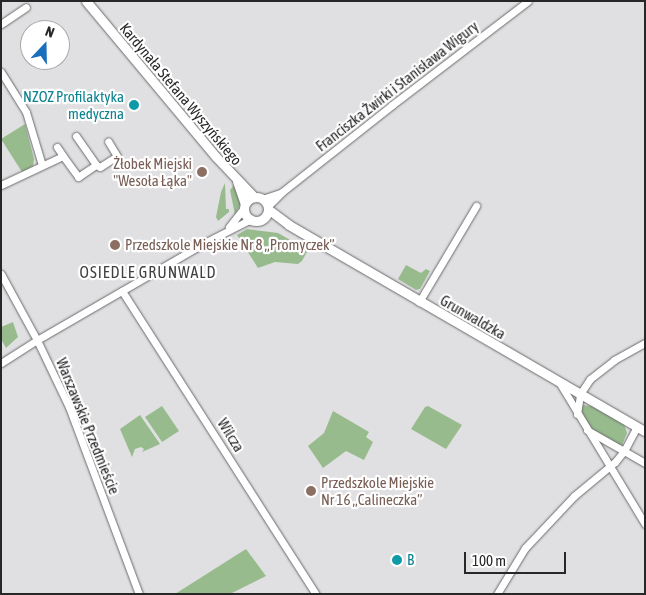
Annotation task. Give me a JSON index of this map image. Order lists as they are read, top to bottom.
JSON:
{
  "streets": {
    "street": [
      "Franciszka Żwirki i Stanisława Wigury",
      "Kardynała Stefana Wyszyńskiego",
      "Grunwaldzka",
      "Warszawskie Przedmieście",
      "Wilcza"
    ]
  },
  "crossings": [
    ["Franciszka Żwirki i Stanisława Wigury", "Kardynała Stefana Wyszyńskiego"],
    ["Franciszka Żwirki i Stanisława Wigury", "Grunwaldzka"],
    ["Kardynała Stefana Wyszyńskiego", "Grunwaldzka"]
  ],
  "districts": ["OSIEDLE GRUNWALD"],
  "places": [
    "NZOZ Profilaktyka medyczna",
    "Żłobek Miejski \"Wesoła Łąka\"",
    "Przedszkole Miejskie Nr 8 „Promyczek”",
    "Przedszkole Miejskie Nr 16 „Calineczka”",
    "B"
  ],
  "scale_bar": "100 m",
  "north": "top"
}
